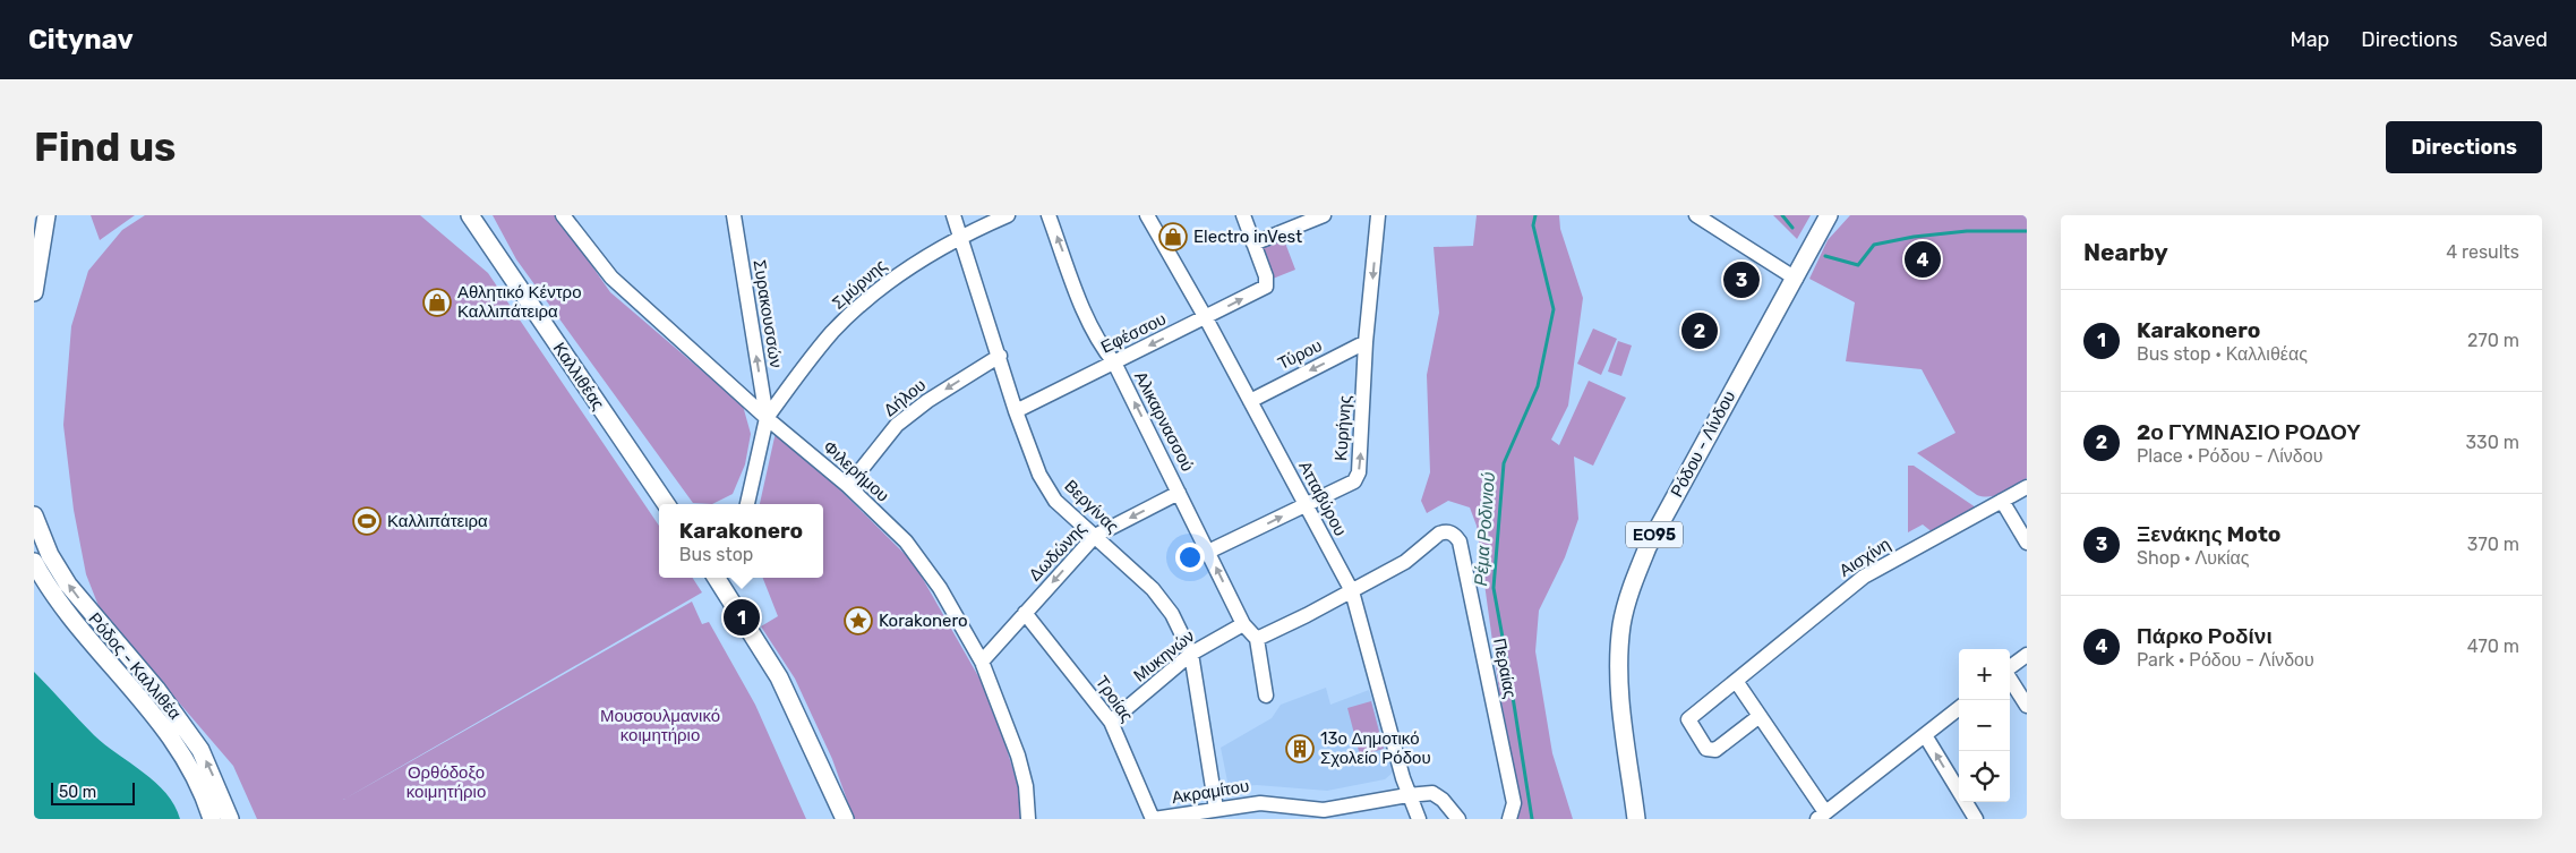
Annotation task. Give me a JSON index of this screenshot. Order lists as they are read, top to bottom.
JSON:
{
  "streets": {
    "main road": [
      "Καλλιθέας",
      "Ρόδου - Λίνδου",
      "ΕΟ95",
      "Ρόδος - Καλλιθέα"
    ],
    "street": [
      "Σμύρνης",
      "Συρακουσσών",
      "Εφέσσου",
      "Τύρου",
      "Δήλου",
      "Αλικαρνασσού",
      "Κυρήνης",
      "Φιλερήμου",
      "Ατταβύρου",
      "Βεργίνας",
      "Δωδώνης",
      "Αισχίνη",
      "Μυκηνών",
      "Περαίας",
      "Τροίας",
      "Ακραμίτου"
    ]
  },
  "crossings": [
    ["Σμύρνης", "Συρακουσσών"],
    ["Σμύρνης", "Φιλερήμου"],
    ["Σμύρνης", "Βεργίνας"],
    ["Συρακουσσών", "Φιλερήμου"],
    ["Εφέσσου", "Αλικαρνασσού"],
    ["Εφέσσου", "Ατταβύρου"],
    ["Εφέσσου", "Βεργίνας"],
    ["Τύρου", "Κυρήνης"],
    ["Τύρου", "Ατταβύρου"],
    ["Δήλου", "Φιλερήμου"],
    ["Δήλου", "Βεργίνας"],
    ["Αλικαρνασσού", "Κυρήνης"],
    ["Αλικαρνασσού", "Δωδώνης"],
    ["Αλικαρνασσού", "Μυκηνών"],
    ["Κυρήνης", "Ατταβύρου"],
    ["Φιλερήμου", "Δωδώνης"],
    ["Ατταβύρου", "Περαίας"],
    ["Ατταβύρου", "Ακραμίτου"],
    ["Βεργίνας", "Δωδώνης"],
    ["Βεργίνας", "Μυκηνών"],
    ["Βεργίνας", "Ακραμίτου"],
    ["Δωδώνης", "Τροίας"],
    ["Μυκηνών", "Τροίας"],
    ["Τροίας", "Ακραμίτου"]
  ],
  "one_way": [
    "Συρακουσσών",
    "Τύρου",
    "Δήλου",
    "Αλικαρνασσού",
    "Δωδώνης"
  ],
  "water": ["Ρέμα Ροδινιού"],
  "parks": ["Μουσουλμανικό κοιμητήριο", "Ορθόδοξο κοιμητήριο"],
  "places": {
    "shop": ["Electro inVest", "Αθλητικό Κέντρο Καλλιπάτειρα"],
    "sports": ["Καλλιπάτειρα"],
    "place": ["Korakonero"],
    "building": ["13ο Δημοτικό Σχολείο Ρόδου"]
  },
  "scale_bar": "50 m",
  "page": {
    "header": "Citynav",
    "nav": ["Map", "Directions", "Saved"],
    "buttons": "Directions",
    "title": "Find us",
    "heading": ["Nearby", "4 results"],
    "pins": [
      "4",
      "3",
      "2",
      "1"
    ],
    "list": [
      {
        "mark": "1",
        "name": "Karakonero",
        "note": "Bus stop · Καλλιθέας",
        "value": "270 m"
      },
      {
        "mark": "2",
        "name": "2ο ΓΥΜΝΑΣΙΟ ΡΟΔΟΥ",
        "note": "Place · Ρόδου - Λίνδου",
        "value": "330 m"
      },
      {
        "mark": "3",
        "name": "Ξενάκης Moto",
        "note": "Shop · Λυκίας",
        "value": "370 m"
      },
      {
        "mark": "4",
        "name": "Πάρκο Ροδίνι",
        "note": "Park · Ρόδου - Λίνδου",
        "value": "470 m"
      }
    ],
    "popup": ["Karakonero", "Bus stop"],
    "map_buttons": ["+", "−"],
    "scale": "50 m"
  }
}
